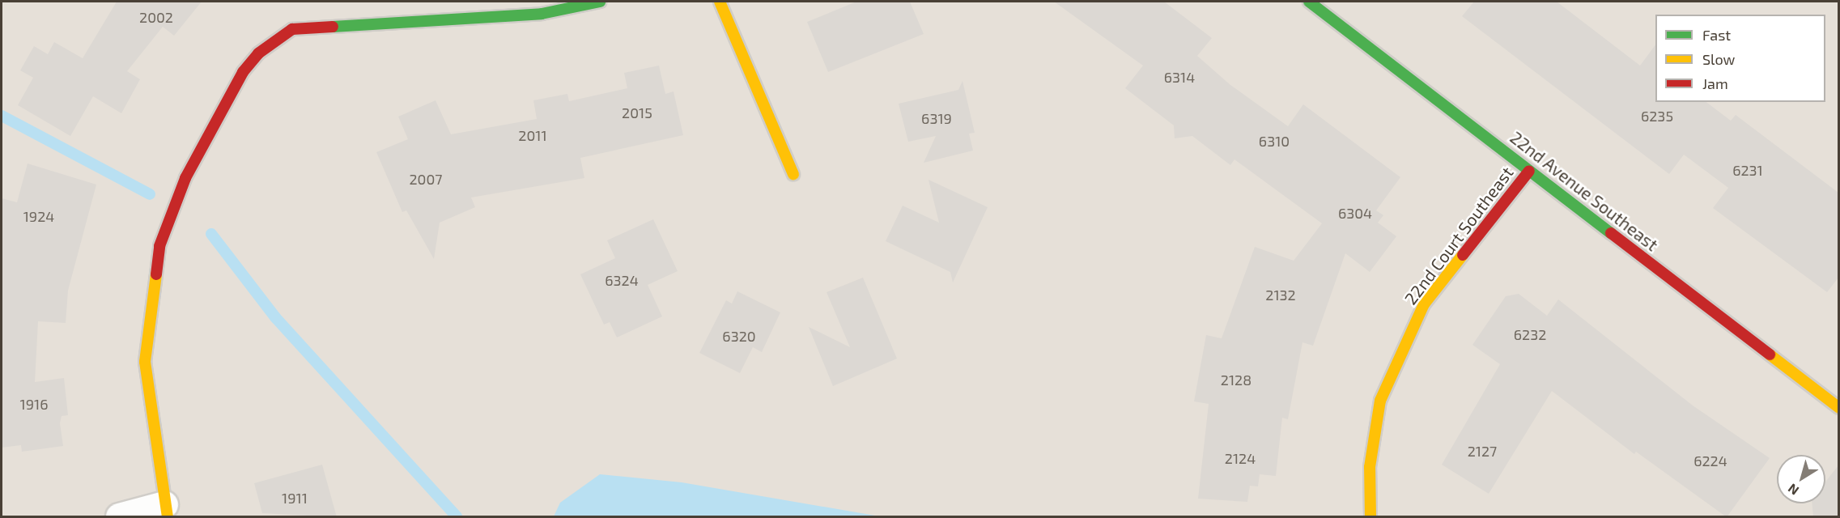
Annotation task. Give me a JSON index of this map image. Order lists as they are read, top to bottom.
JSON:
{
  "streets": {
    "street": ["22nd Avenue Southeast", "22nd Court Southeast"]
  },
  "crossings": [
    ["22nd Avenue Southeast", "22nd Court Southeast"]
  ],
  "house_numbers": [
    "2002",
    "6314",
    "2015",
    "6235",
    "6319",
    "2011",
    "6310",
    "6231",
    "2007",
    "6304",
    "1924",
    "6324",
    "2132",
    "6232",
    "6320",
    "2128",
    "1916",
    "2127",
    "2124",
    "6224",
    "1911"
  ],
  "legend": ["Fast", "Slow", "Jam"],
  "north": "bottom left"
}
